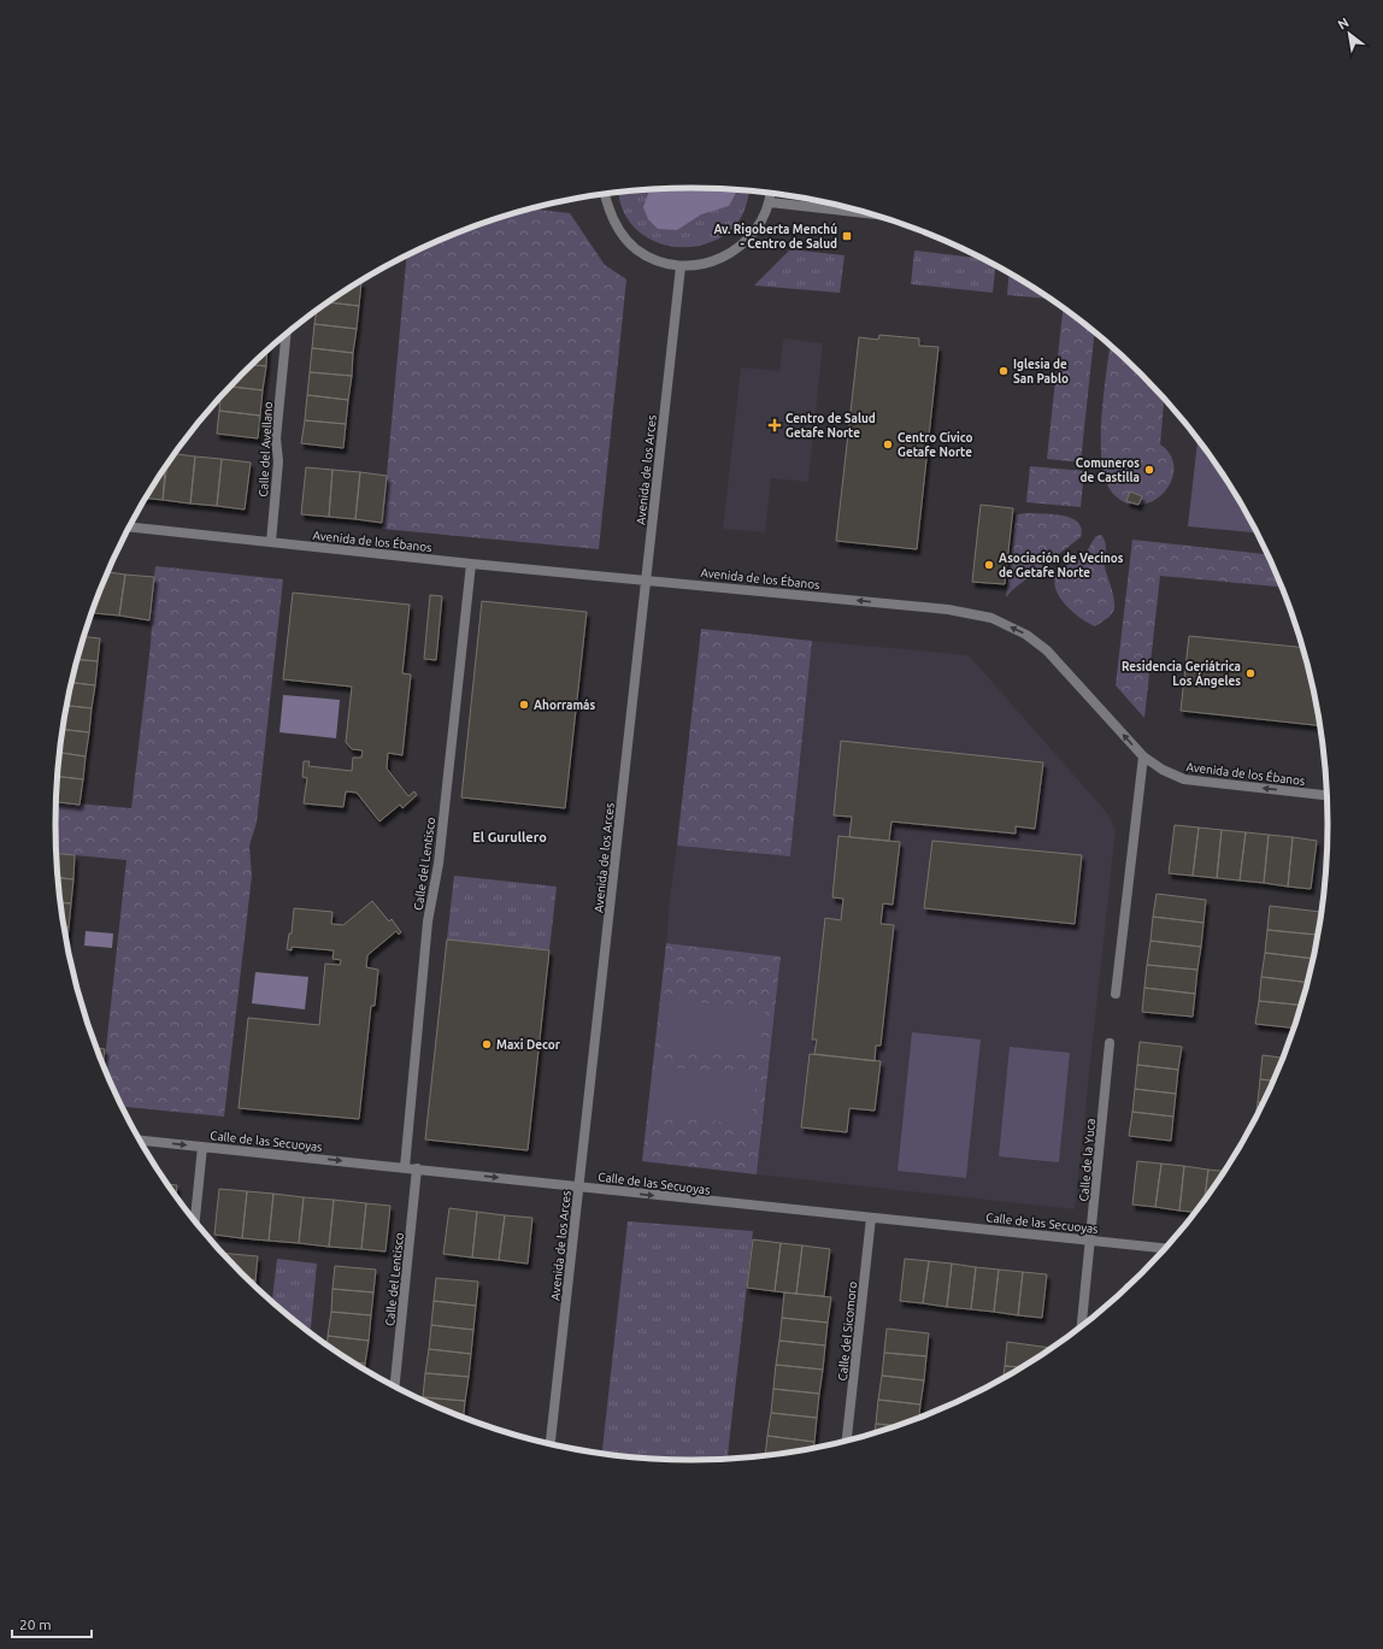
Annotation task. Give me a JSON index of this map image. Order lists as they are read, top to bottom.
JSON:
{
  "streets": {
    "street": [
      "Calle del Avellano",
      "Avenida de los Arces",
      "Avenida de los Ébanos",
      "Calle del Lentisco",
      "Calle de las Secuoyas",
      "Calle de la Yuca",
      "Calle del Sicomoro"
    ]
  },
  "crossings": [
    ["Calle del Avellano", "Avenida de los Ébanos"],
    ["Avenida de los Arces", "Avenida de los Ébanos"],
    ["Avenida de los Arces", "Calle de las Secuoyas"],
    ["Avenida de los Ébanos", "Calle del Lentisco"],
    ["Calle del Lentisco", "Calle de las Secuoyas"],
    ["Calle de las Secuoyas", "Calle de la Yuca"],
    ["Calle de las Secuoyas", "Calle del Sicomoro"]
  ],
  "one_way": ["Avenida de los Ébanos", "Calle de las Secuoyas"],
  "districts": ["El Gurullero"],
  "places": {
    "transit": ["Av. Rigoberta Menchú - Centro de Salud"],
    "other": [
      "Iglesia de San Pablo",
      "Centro Cívico Getafe Norte",
      "Comuneros de Castilla",
      "Asociación de Vecinos de Getafe Norte",
      "Residencia Geriátrica Los Ángeles",
      "Ahorramás",
      "Maxi Decor"
    ],
    "health": ["Centro de Salud Getafe Norte"]
  },
  "scale_bar": "20 m",
  "north": "top left"
}
